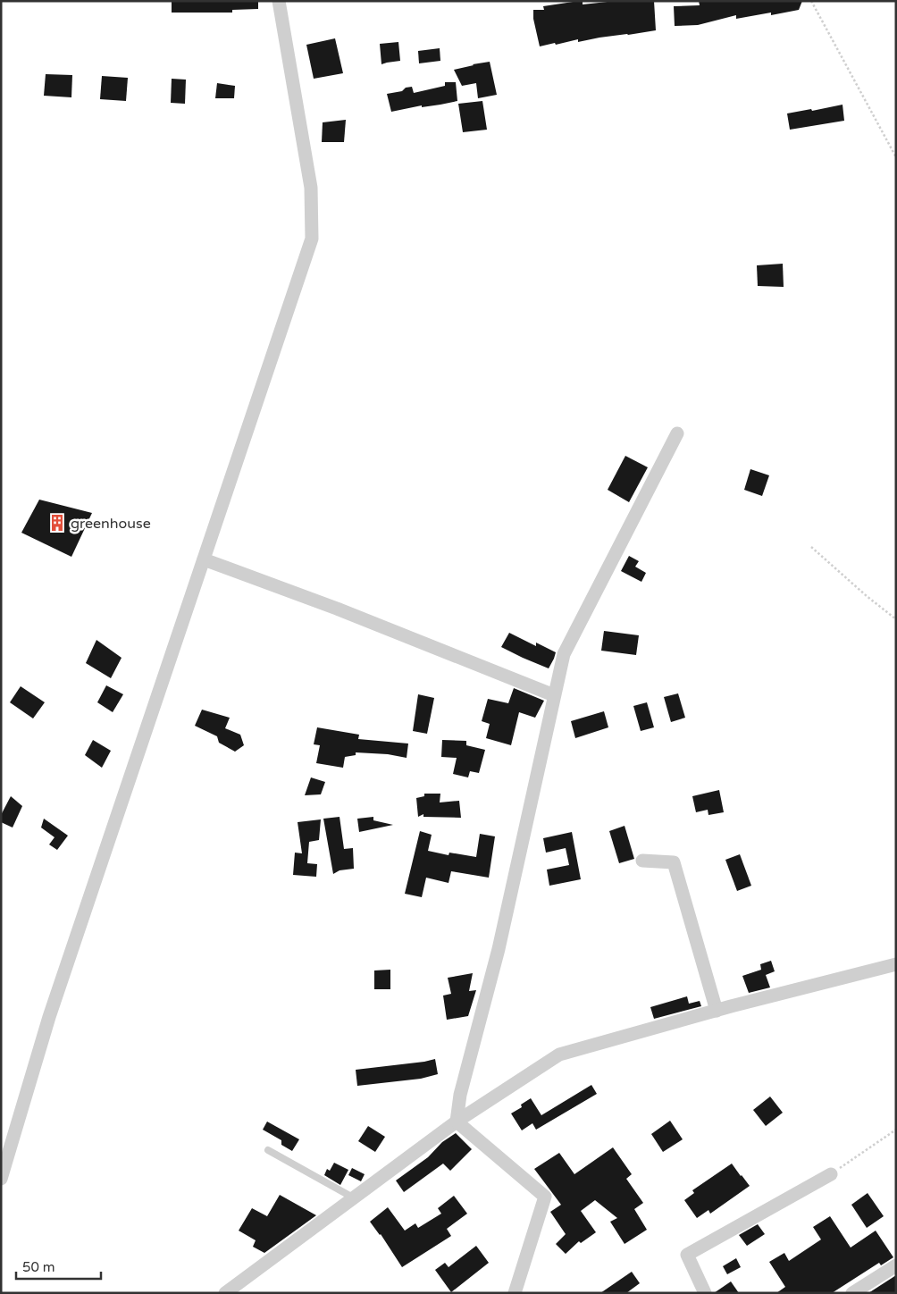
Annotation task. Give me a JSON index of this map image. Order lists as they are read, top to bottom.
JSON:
{
  "places": {
    "building": ["greenhouse"]
  },
  "scale_bar": "50 m"
}
